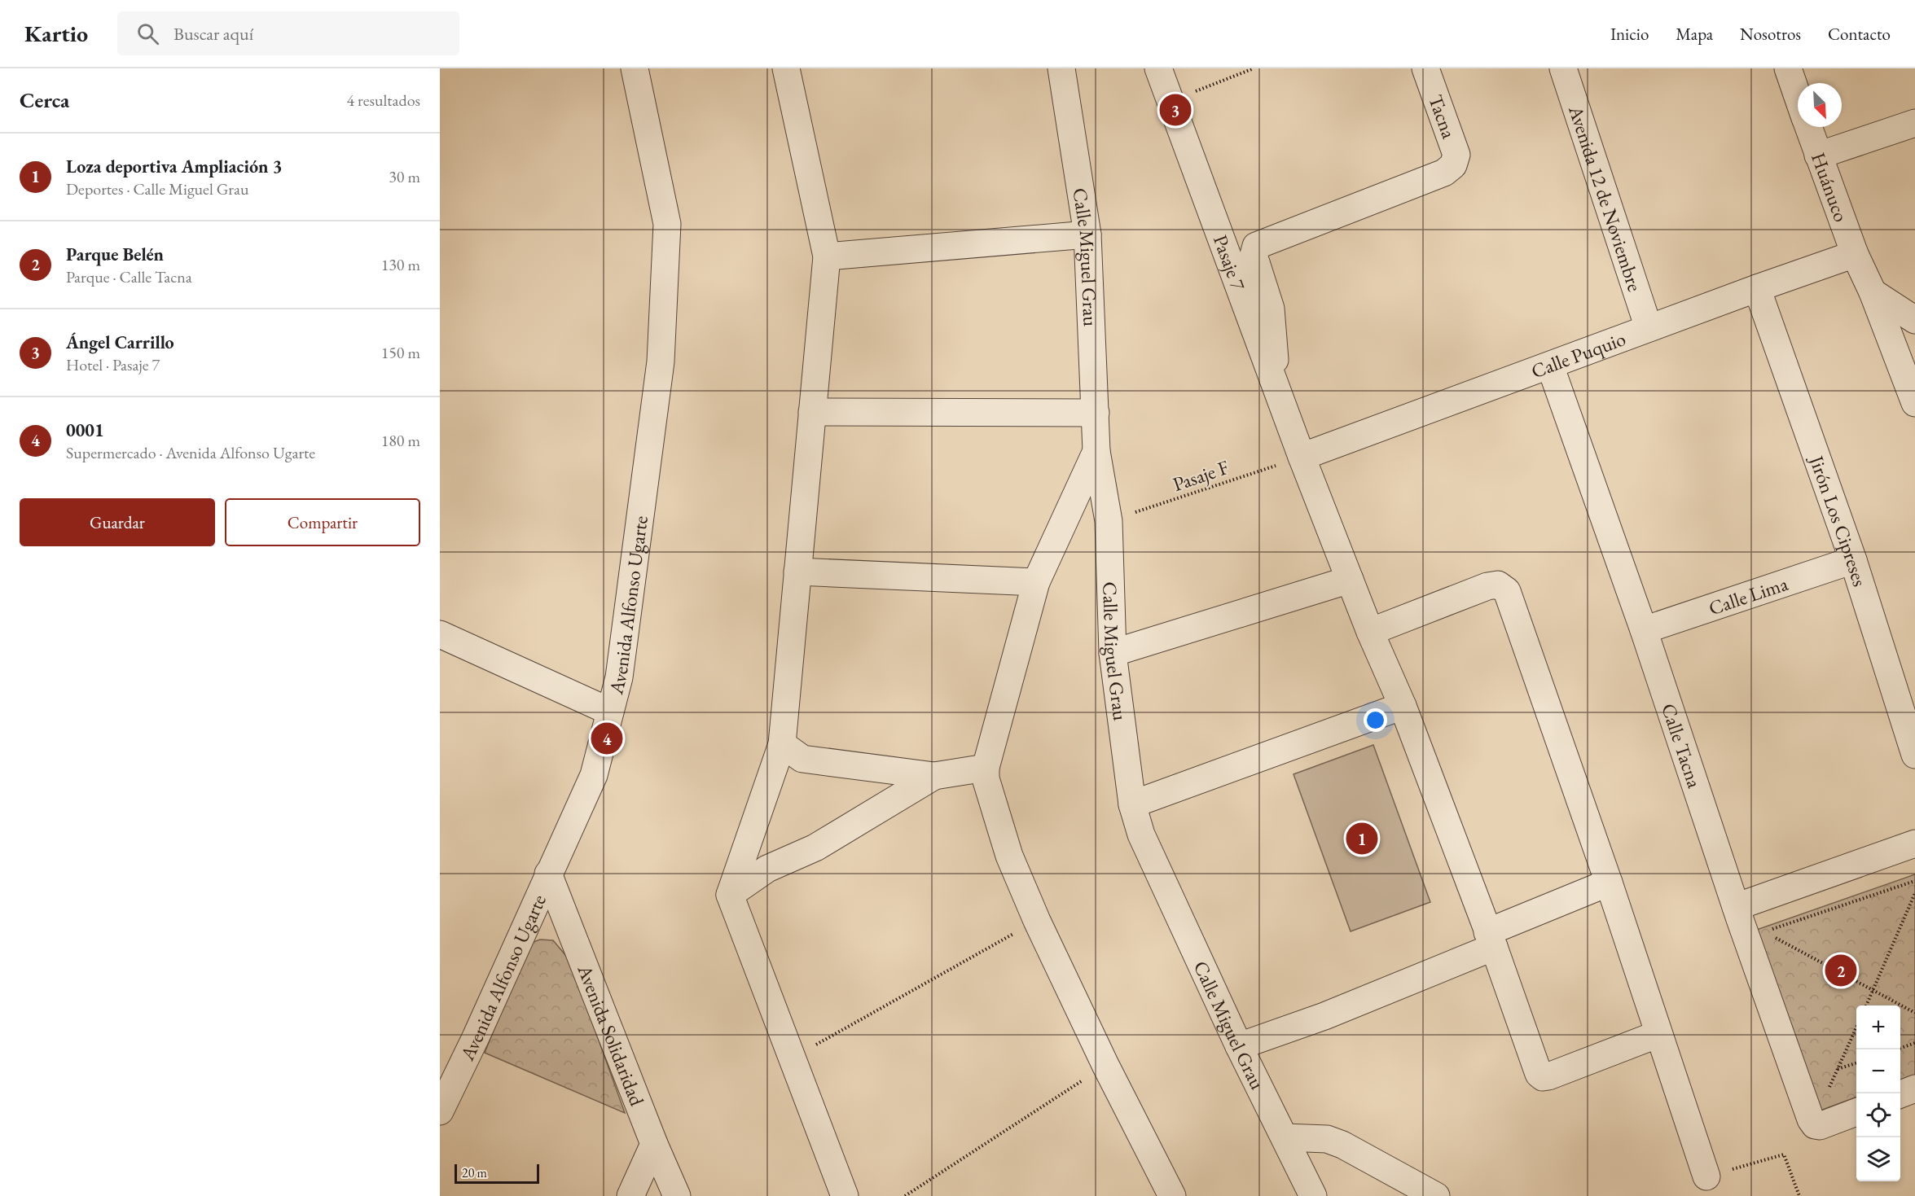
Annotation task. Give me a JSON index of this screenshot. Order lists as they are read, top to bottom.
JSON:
{
  "streets": {
    "street": [
      "Tacna",
      "Huánuco",
      "Avenida 12 de Noviembre",
      "Calle Miguel Grau",
      "Pasaje 7",
      "Calle Puquio",
      "Jirón Los Cipreses",
      "Calle Lima",
      "Avenida Alfonso Ugarte",
      "Calle Tacna",
      "Avenida Solidaridad"
    ],
    "path": ["Pasaje F"]
  },
  "crossings": [
    ["Tacna", "Pasaje 7"],
    ["Huánuco", "Calle Puquio"],
    ["Avenida 12 de Noviembre", "Calle Puquio"],
    ["Calle Miguel Grau", "Pasaje F"],
    ["Pasaje 7", "Calle Puquio"],
    ["Pasaje 7", "Pasaje F"],
    ["Calle Puquio", "Pasaje F"],
    ["Calle Puquio", "Jirón Los Cipreses"],
    ["Calle Puquio", "Calle Tacna"],
    ["Jirón Los Cipreses", "Calle Lima"],
    ["Calle Lima", "Calle Tacna"],
    ["Avenida Alfonso Ugarte", "Avenida Solidaridad"]
  ],
  "scale_bar": "20 m",
  "north": "bottom right",
  "page": {
    "header": "Kartio",
    "search": "Buscar aquí",
    "nav": [
      "Inicio",
      "Mapa",
      "Nosotros",
      "Contacto"
    ],
    "heading": ["Cerca", "4 resultados"],
    "pins": [
      "3",
      "4",
      "1",
      "2"
    ],
    "list": [
      {
        "mark": "1",
        "name": "Loza deportiva Ampliación 3",
        "note": "Deportes · Calle Miguel Grau",
        "value": "30 m"
      },
      {
        "mark": "2",
        "name": "Parque Belén",
        "note": "Parque · Calle Tacna",
        "value": "130 m"
      },
      {
        "mark": "3",
        "name": "Ángel Carrillo",
        "note": "Hotel · Pasaje 7",
        "value": "150 m"
      },
      {
        "mark": "4",
        "name": "0001",
        "note": "Supermercado · Avenida Alfonso Ugarte",
        "value": "180 m"
      }
    ],
    "buttons": ["Guardar", "Compartir"],
    "map_buttons": ["+", "−"],
    "scale": "20 m"
  }
}
